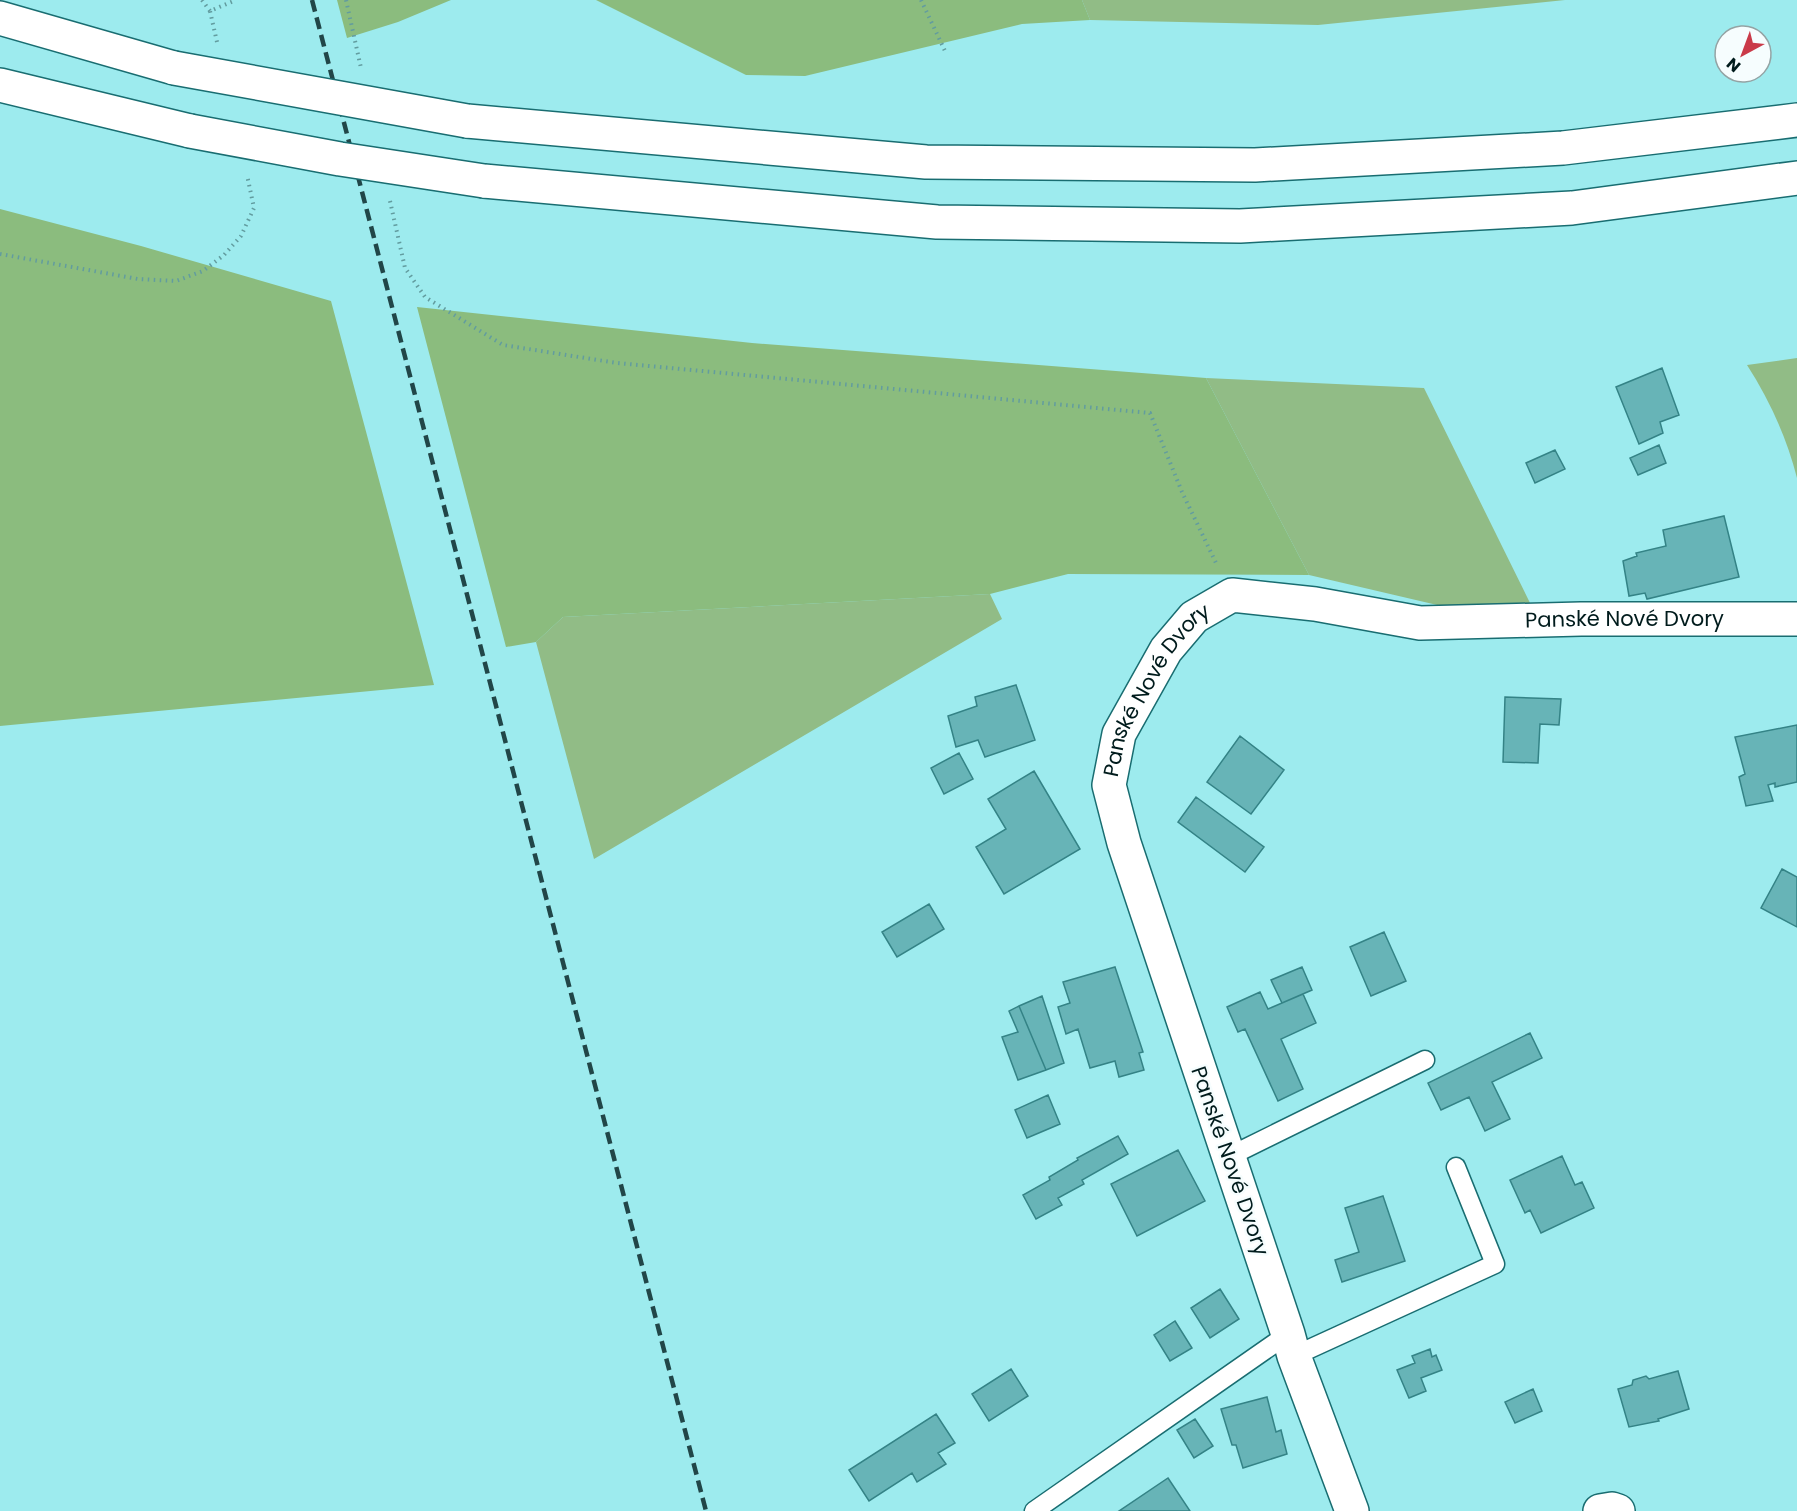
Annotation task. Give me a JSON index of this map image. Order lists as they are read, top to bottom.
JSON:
{
  "streets": {
    "main road": ["Panské Nové Dvory"]
  },
  "north": "bottom left"
}
